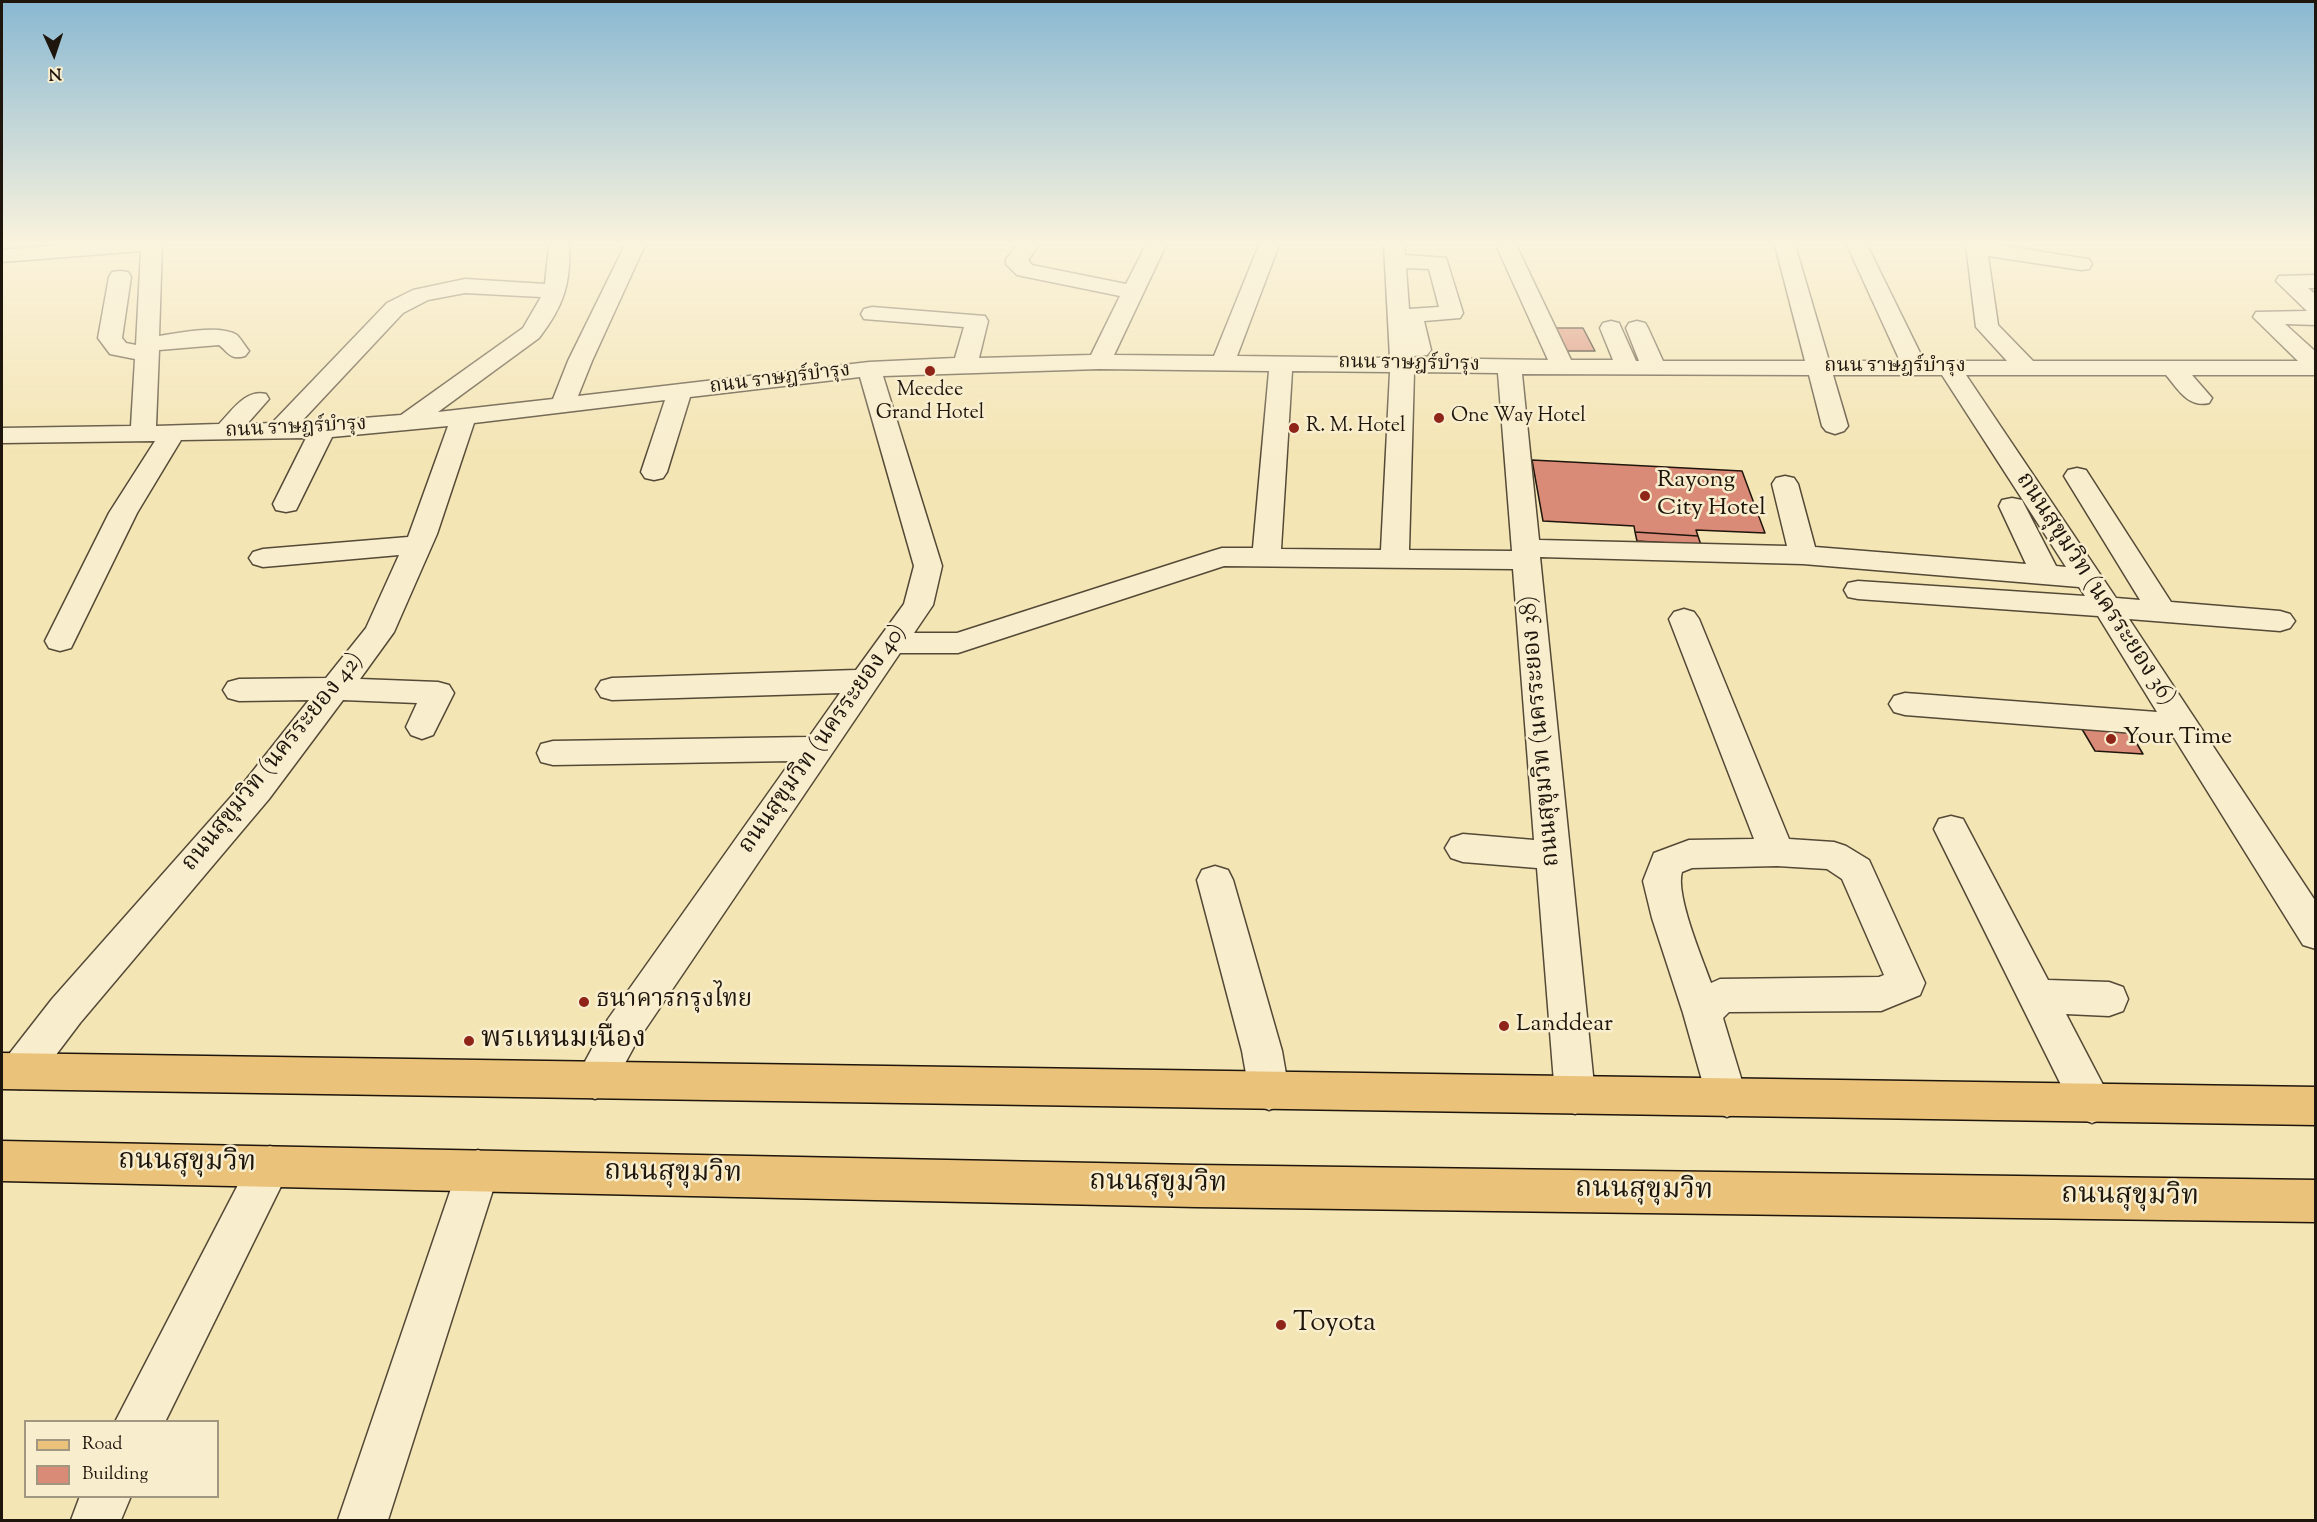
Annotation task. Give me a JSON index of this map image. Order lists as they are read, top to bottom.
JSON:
{
  "streets": {
    "main road": ["ถนนสุขุมวิท"],
    "street": [
      "ถนน ราษฎร์บำรุง",
      "ถนนสุขุมวิท (นครระยอง 36)",
      "ถนนสุขุมวิท (นครระยอง 38)",
      "ถนนสุขุมวิท (นครระยอง 40)",
      "ถนนสุขุมวิท (นครระยอง 42)"
    ]
  },
  "crossings": [
    ["ถนน ราษฎร์บำรุง", "ถนนสุขุมวิท (นครระยอง 36)"],
    ["ถนน ราษฎร์บำรุง", "ถนนสุขุมวิท (นครระยอง 38)"],
    ["ถนน ราษฎร์บำรุง", "ถนนสุขุมวิท (นครระยอง 40)"],
    ["ถนน ราษฎร์บำรุง", "ถนนสุขุมวิท (นครระยอง 42)"]
  ],
  "places": [
    "Meedee Grand Hotel",
    "One Way Hotel",
    "R. M. Hotel",
    "Rayong City Hotel",
    "Your Time",
    "ธนาคารกรุงไทย",
    "Landdear",
    "พรแหนมเนือง",
    "Toyota"
  ],
  "legend": ["Road", "Building"],
  "north": "bottom"
}
